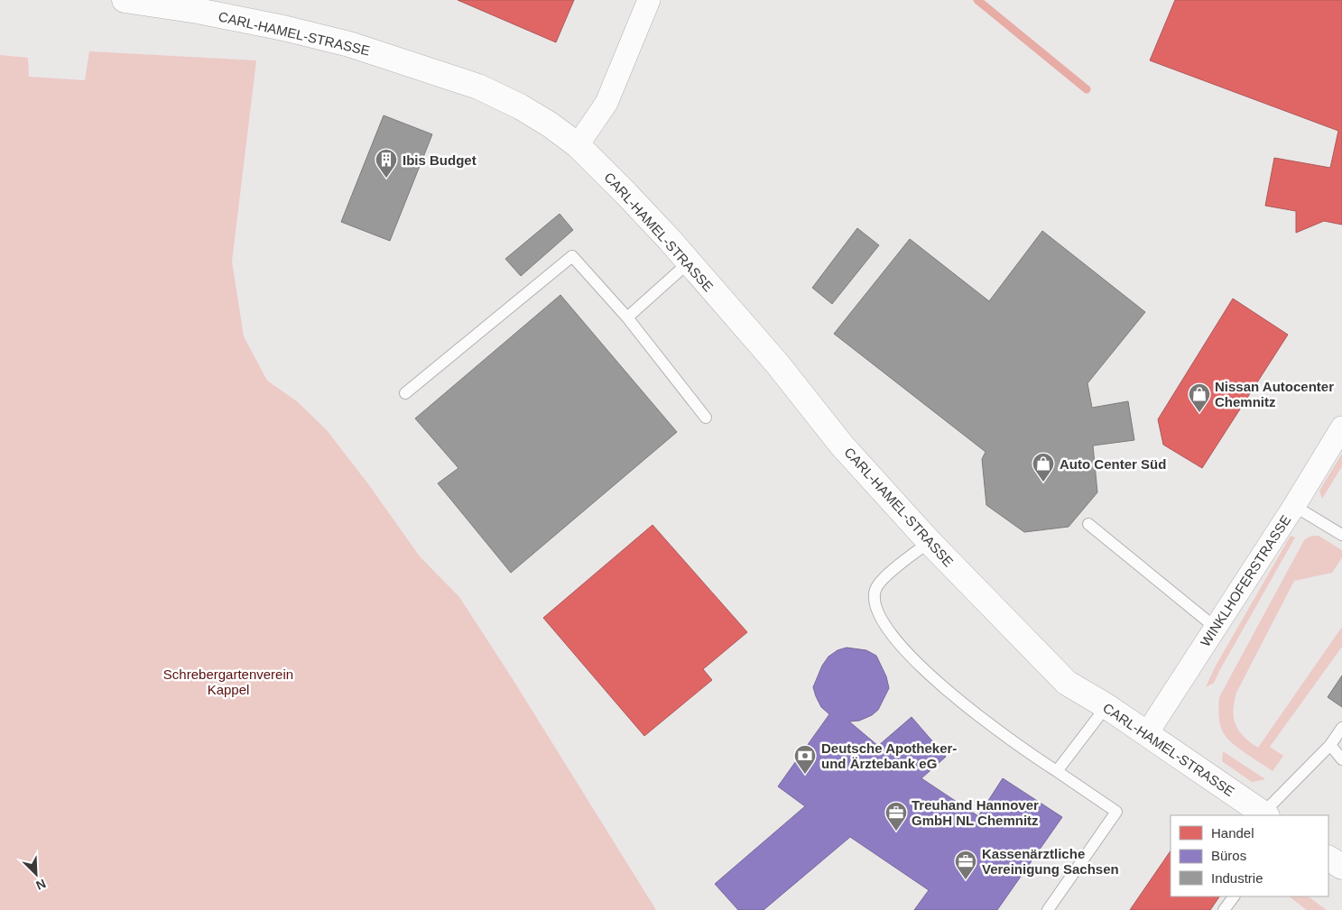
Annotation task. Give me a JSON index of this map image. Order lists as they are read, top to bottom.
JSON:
{
  "streets": {
    "main road": ["CARL-HAMEL-STRASSE"],
    "street": ["WINKLHOFERSTRASSE"]
  },
  "crossings": [
    ["CARL-HAMEL-STRASSE", "WINKLHOFERSTRASSE"]
  ],
  "parks": ["Schrebergartenverein Kappel"],
  "places": {
    "building": ["Ibis Budget"],
    "shop": ["Nissan Autocenter Chemnitz", "Auto Center Süd"],
    "bank": ["Deutsche Apotheker- und Ärztebank eG"],
    "office": ["Treuhand Hannover GmbH NL Chemnitz", "Kassenärztliche Vereinigung Sachsen"]
  },
  "legend": ["Handel", "Büros", "Industrie"],
  "north": "bottom right"
}
